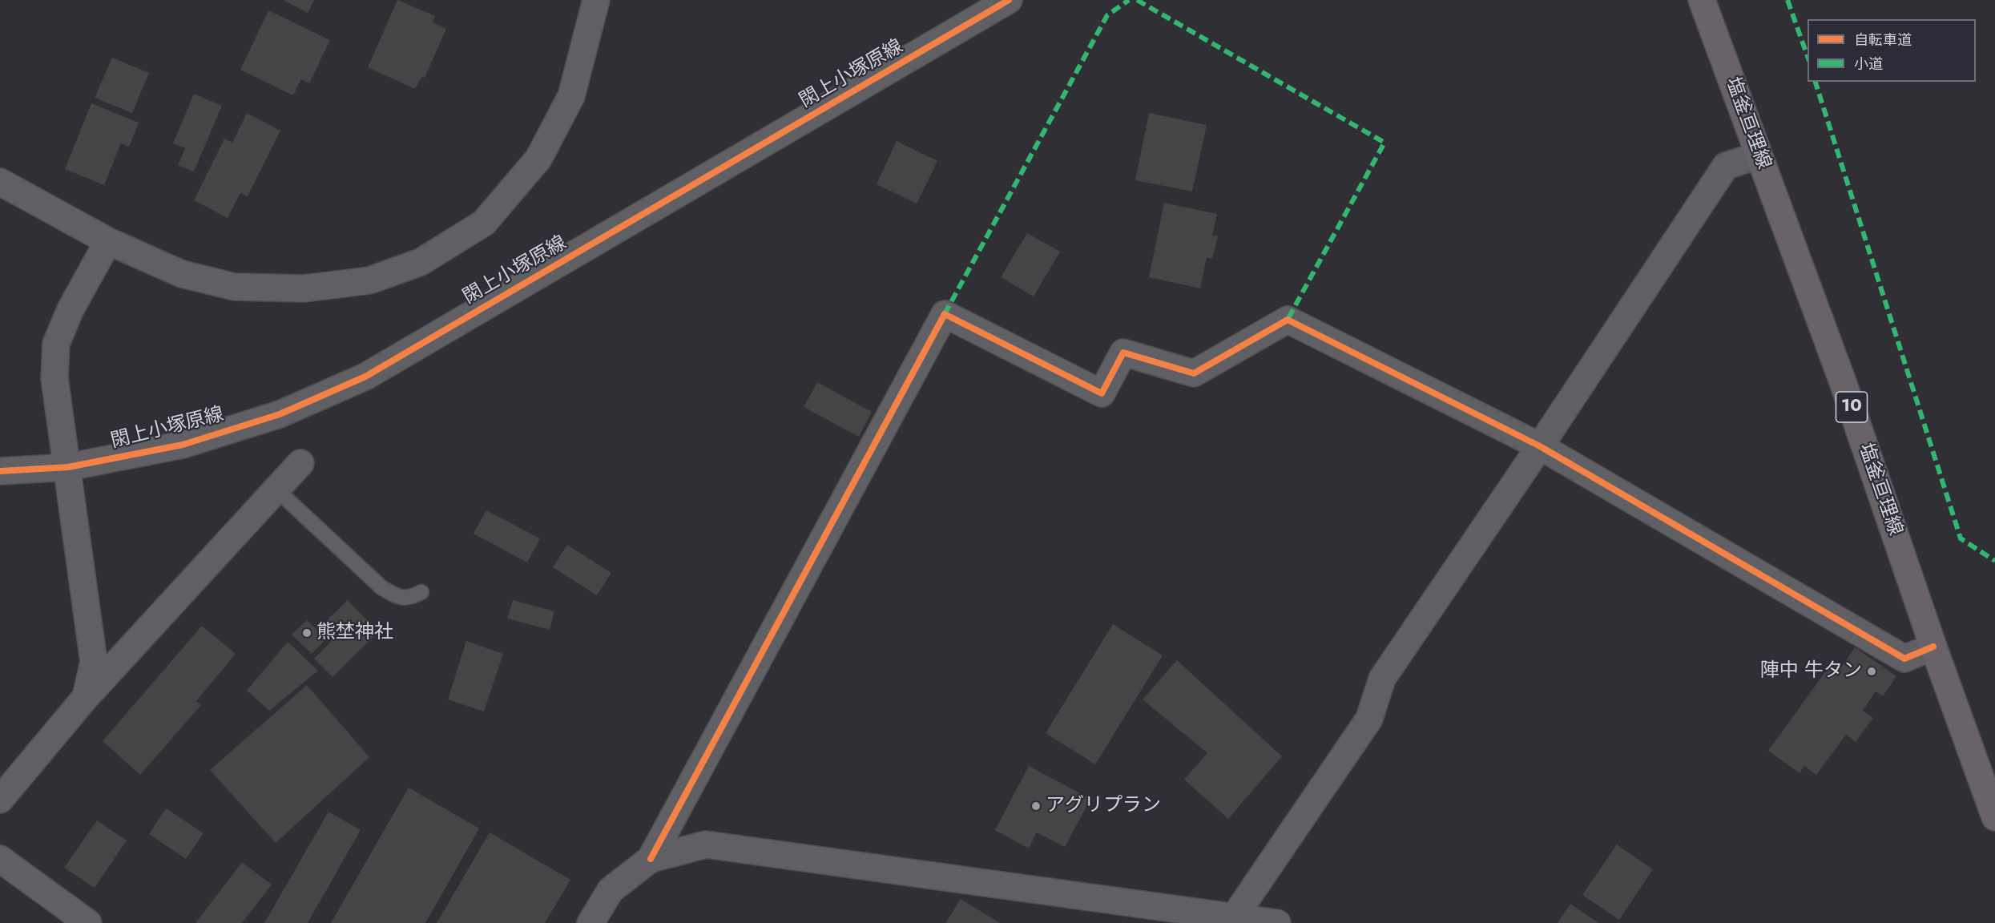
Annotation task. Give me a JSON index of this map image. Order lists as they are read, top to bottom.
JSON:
{
  "streets": {
    "main road": ["塩釜亘理線", "10"],
    "street": ["閖上小塚原線"]
  },
  "places": ["熊埜神社", "陣中 牛タン", "アグリプラン"],
  "legend": ["自転車道", "小道"]
}
